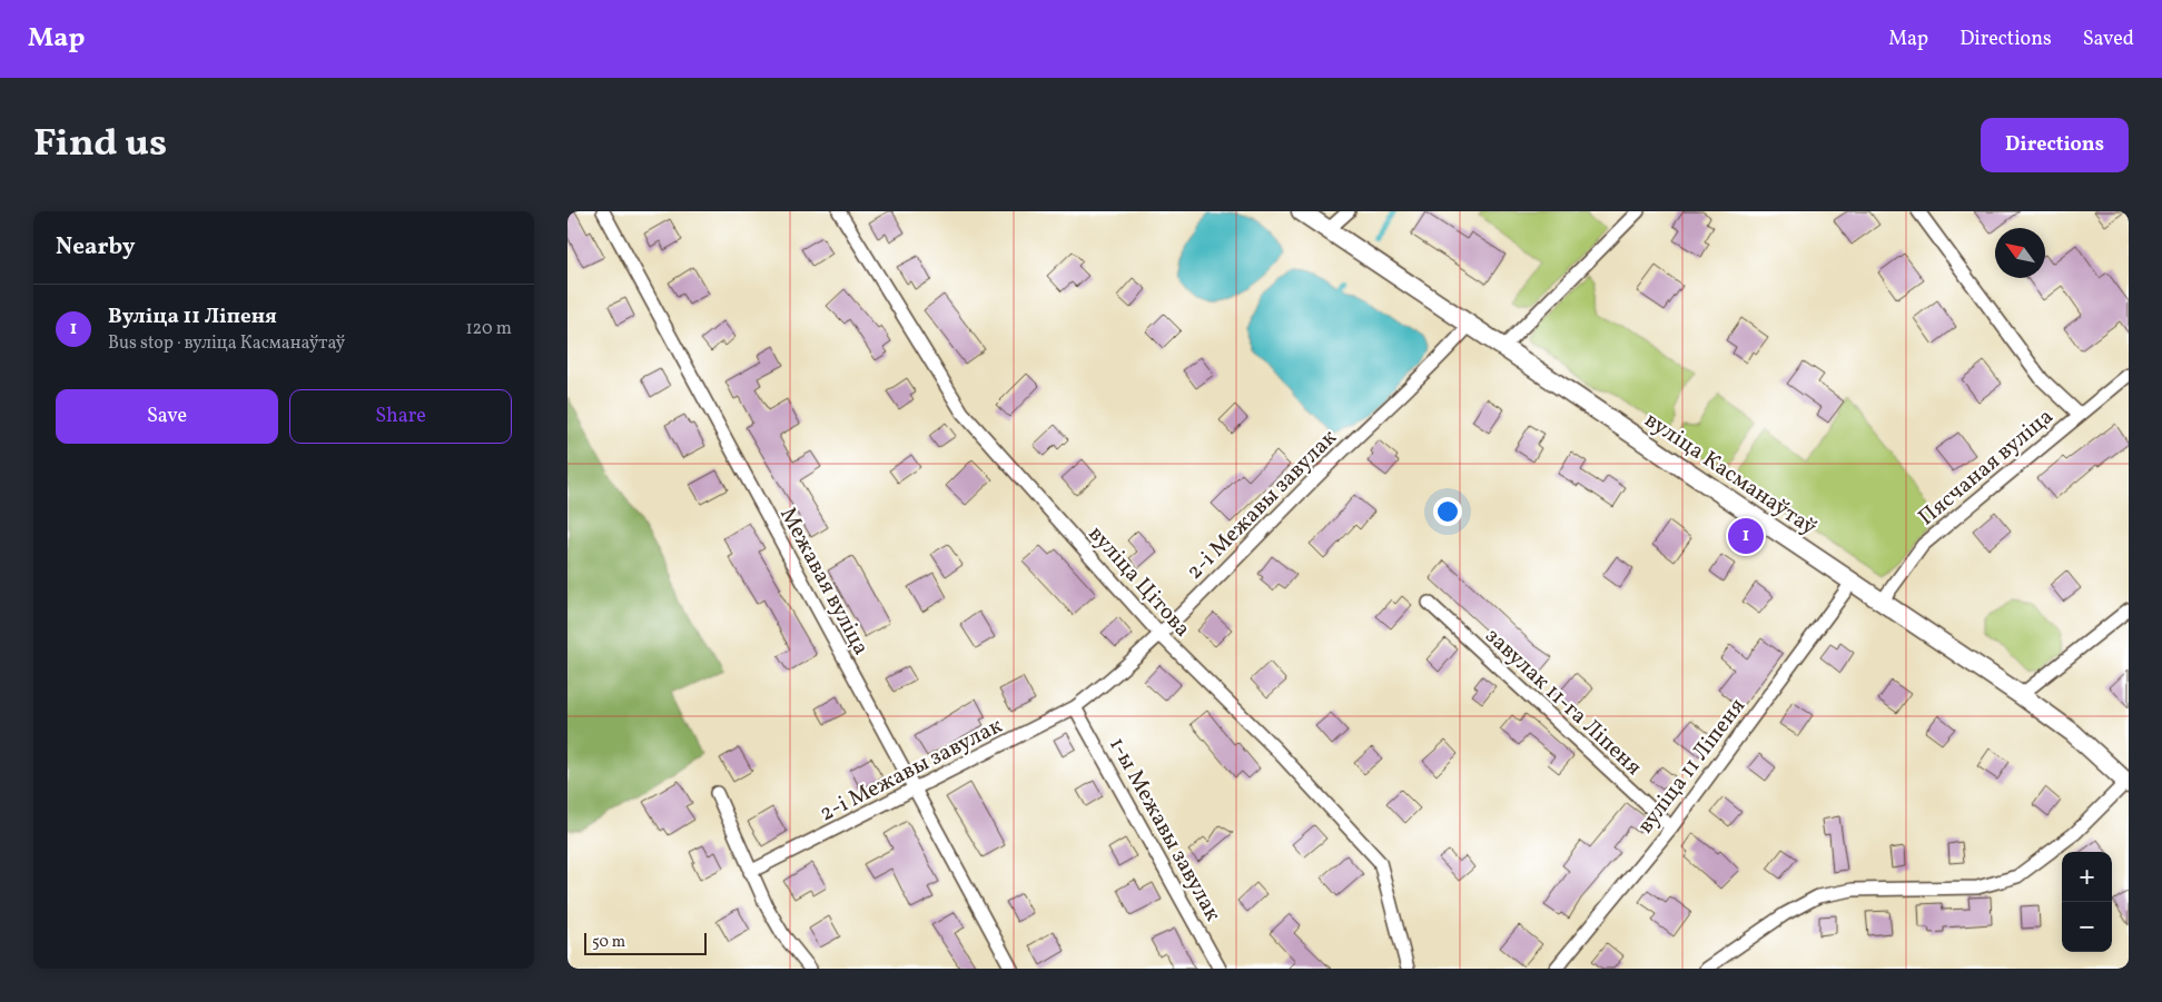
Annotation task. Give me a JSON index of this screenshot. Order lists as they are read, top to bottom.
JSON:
{
  "streets": {
    "main road": ["вуліца Касманаўтаў"],
    "street": [
      "Пясчаная вуліца",
      "2-і Межавы завулак",
      "Межавая вуліца",
      "вуліца Цітова",
      "завулак 11-га Ліпеня",
      "вуліца 11 Ліпеня",
      "1-ы Межавы завулак"
    ]
  },
  "crossings": [
    ["Пясчаная вуліца", "вуліца Касманаўтаў"],
    ["вуліца Касманаўтаў", "2-і Межавы завулак"],
    ["вуліца Касманаўтаў", "вуліца 11 Ліпеня"],
    ["2-і Межавы завулак", "Межавая вуліца"],
    ["2-і Межавы завулак", "вуліца Цітова"],
    ["2-і Межавы завулак", "1-ы Межавы завулак"],
    ["завулак 11-га Ліпеня", "вуліца 11 Ліпеня"]
  ],
  "scale_bar": "50 m",
  "north": "top left",
  "page": {
    "header": "Map",
    "nav": ["Map", "Directions", "Saved"],
    "title": "Find us",
    "buttons": [
      "Directions",
      ["Save", "Share"]
    ],
    "heading": "Nearby",
    "list": [
      {
        "mark": "1",
        "name": "Вуліца 11 Ліпеня",
        "note": "Bus stop · вуліца Касманаўтаў",
        "value": "120 m"
      }
    ],
    "pins": "1",
    "map_buttons": ["+", "−"],
    "scale": "50 m"
  }
}
